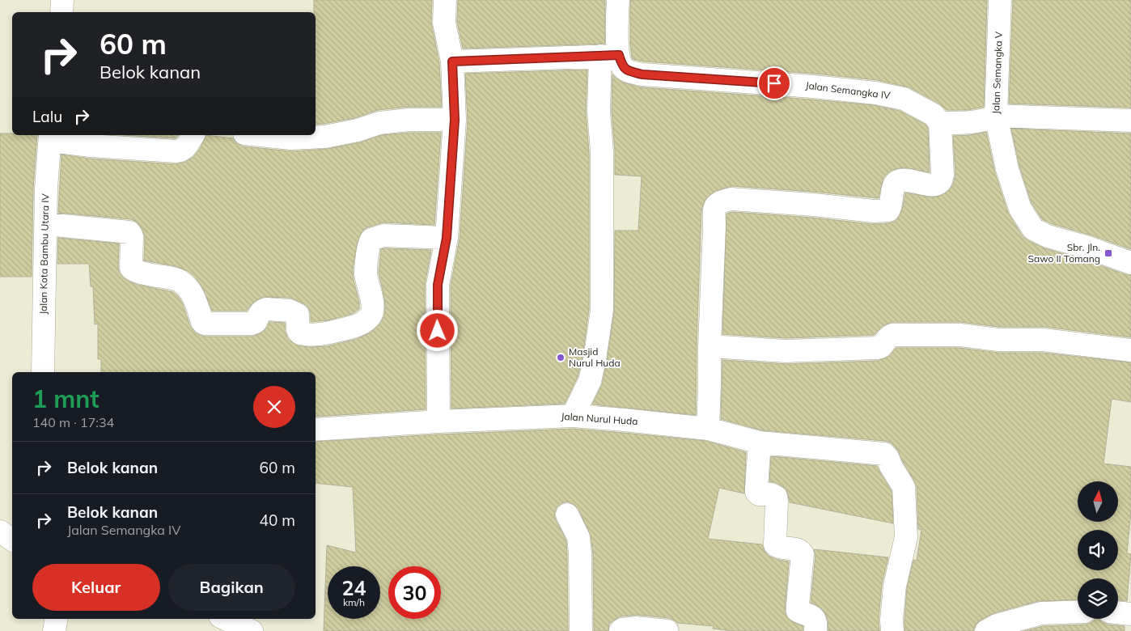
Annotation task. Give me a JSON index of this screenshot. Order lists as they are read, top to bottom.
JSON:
{
  "streets": {
    "street": [
      "Jalan Semangka V",
      "Jalan Semangka IV",
      "Jalan Kota Bambu Utara IV",
      "Jalan Nurul Huda"
    ]
  },
  "places": {
    "transit": ["Sbr. Jln. Sawo II Tomang"],
    "other": ["Masjid Nurul Huda"]
  },
  "north": "top",
  "page": {
    "turn": ["60 m", "Belok kanan"],
    "then": "Lalu",
    "heading": ["1 mnt", "140 m · 17:34"],
    "list": [
      {
        "name": "Belok kanan",
        "value": "60 m"
      },
      {
        "name": "Belok kanan",
        "note": "Jalan Semangka IV",
        "value": "40 m"
      }
    ],
    "buttons": ["Keluar", "Bagikan"],
    "speed": "24 km/h",
    "limit": "30"
  }
}
